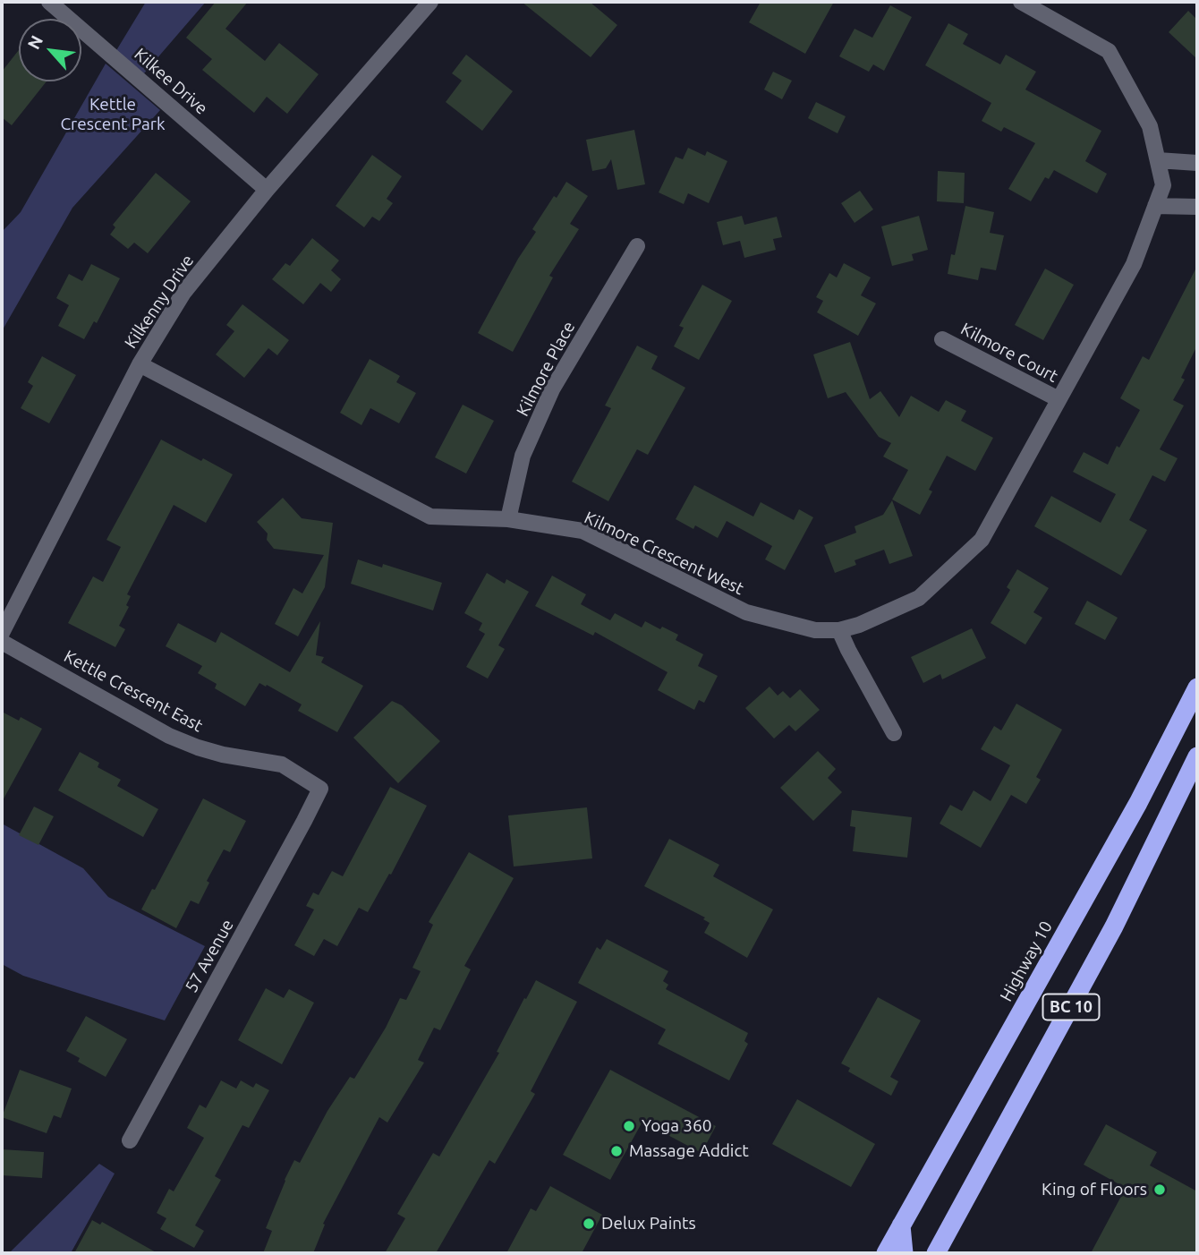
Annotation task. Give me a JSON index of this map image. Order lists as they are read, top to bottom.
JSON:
{
  "streets": {
    "highway": ["Highway 10", "BC 10"],
    "street": [
      "Kilkee Drive",
      "Kilkenny Drive",
      "Kilmore Court",
      "Kilmore Place",
      "Kilmore Crescent West",
      "Kettle Crescent East",
      "57 Avenue"
    ]
  },
  "crossings": [
    ["Kilkee Drive", "Kilkenny Drive"],
    ["Kilkenny Drive", "Kilmore Crescent West"],
    ["Kilmore Court", "Kilmore Crescent West"],
    ["Kilmore Place", "Kilmore Crescent West"],
    ["Kettle Crescent East", "57 Avenue"]
  ],
  "parks": ["Kettle Crescent Park"],
  "places": [
    "Yoga 360",
    "Massage Addict",
    "King of Floors",
    "Delux Paints"
  ],
  "north": "top left"
}
